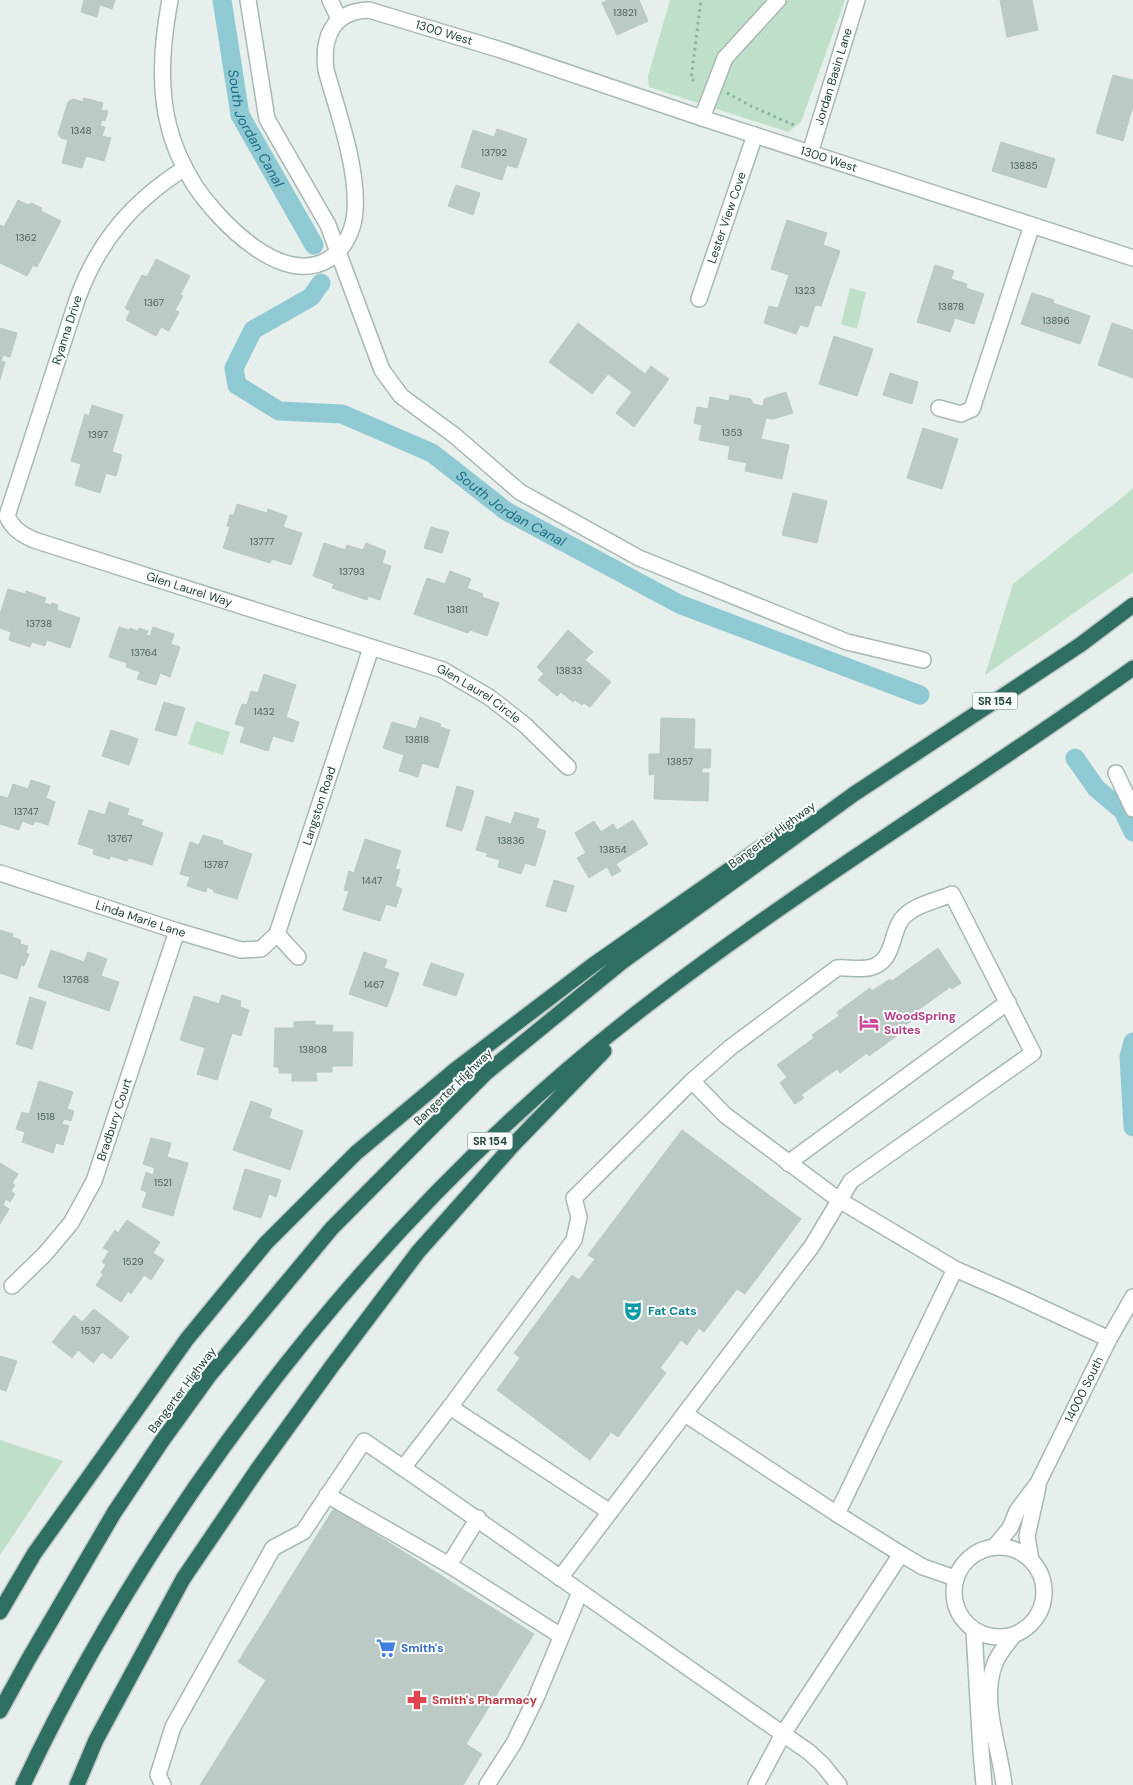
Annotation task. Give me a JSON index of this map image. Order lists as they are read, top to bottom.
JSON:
{
  "streets": {
    "highway": ["SR 154", "Bangerter Highway"],
    "street": [
      "1300 West",
      "Jordan Basin Lane",
      "Lester View Cove",
      "Ryanna Drive",
      "Glen Laurel Way",
      "Glen Laurel Circle",
      "Langston Road",
      "Linda Marie Lane",
      "Bradbury Court",
      "14000 South"
    ]
  },
  "crossings": [
    ["1300 West", "Jordan Basin Lane"],
    ["1300 West", "Lester View Cove"],
    ["Ryanna Drive", "Glen Laurel Way"],
    ["Glen Laurel Way", "Glen Laurel Circle"],
    ["Glen Laurel Way", "Langston Road"],
    ["Glen Laurel Circle", "Langston Road"],
    ["Langston Road", "Linda Marie Lane"],
    ["Linda Marie Lane", "Bradbury Court"]
  ],
  "water": ["South Jordan Canal"],
  "places": {
    "hotel": ["WoodSpring Suites"],
    "theatre": ["Fat Cats"],
    "supermarket": ["Smith's"],
    "pharmacy": ["Smith's Pharmacy"]
  },
  "house_numbers": [
    "13821",
    "1348",
    "13792",
    "13885",
    "1362",
    "1323",
    "1367",
    "13878",
    "13896",
    "1353",
    "1397",
    "13777",
    "13793",
    "13811",
    "13738",
    "13764",
    "13833",
    "1432",
    "13818",
    "13857",
    "13747",
    "13767",
    "13836",
    "13854",
    "13787",
    "1447",
    "13768",
    "1467",
    "13808",
    "1518",
    "1521",
    "1529",
    "1537"
  ]
}
